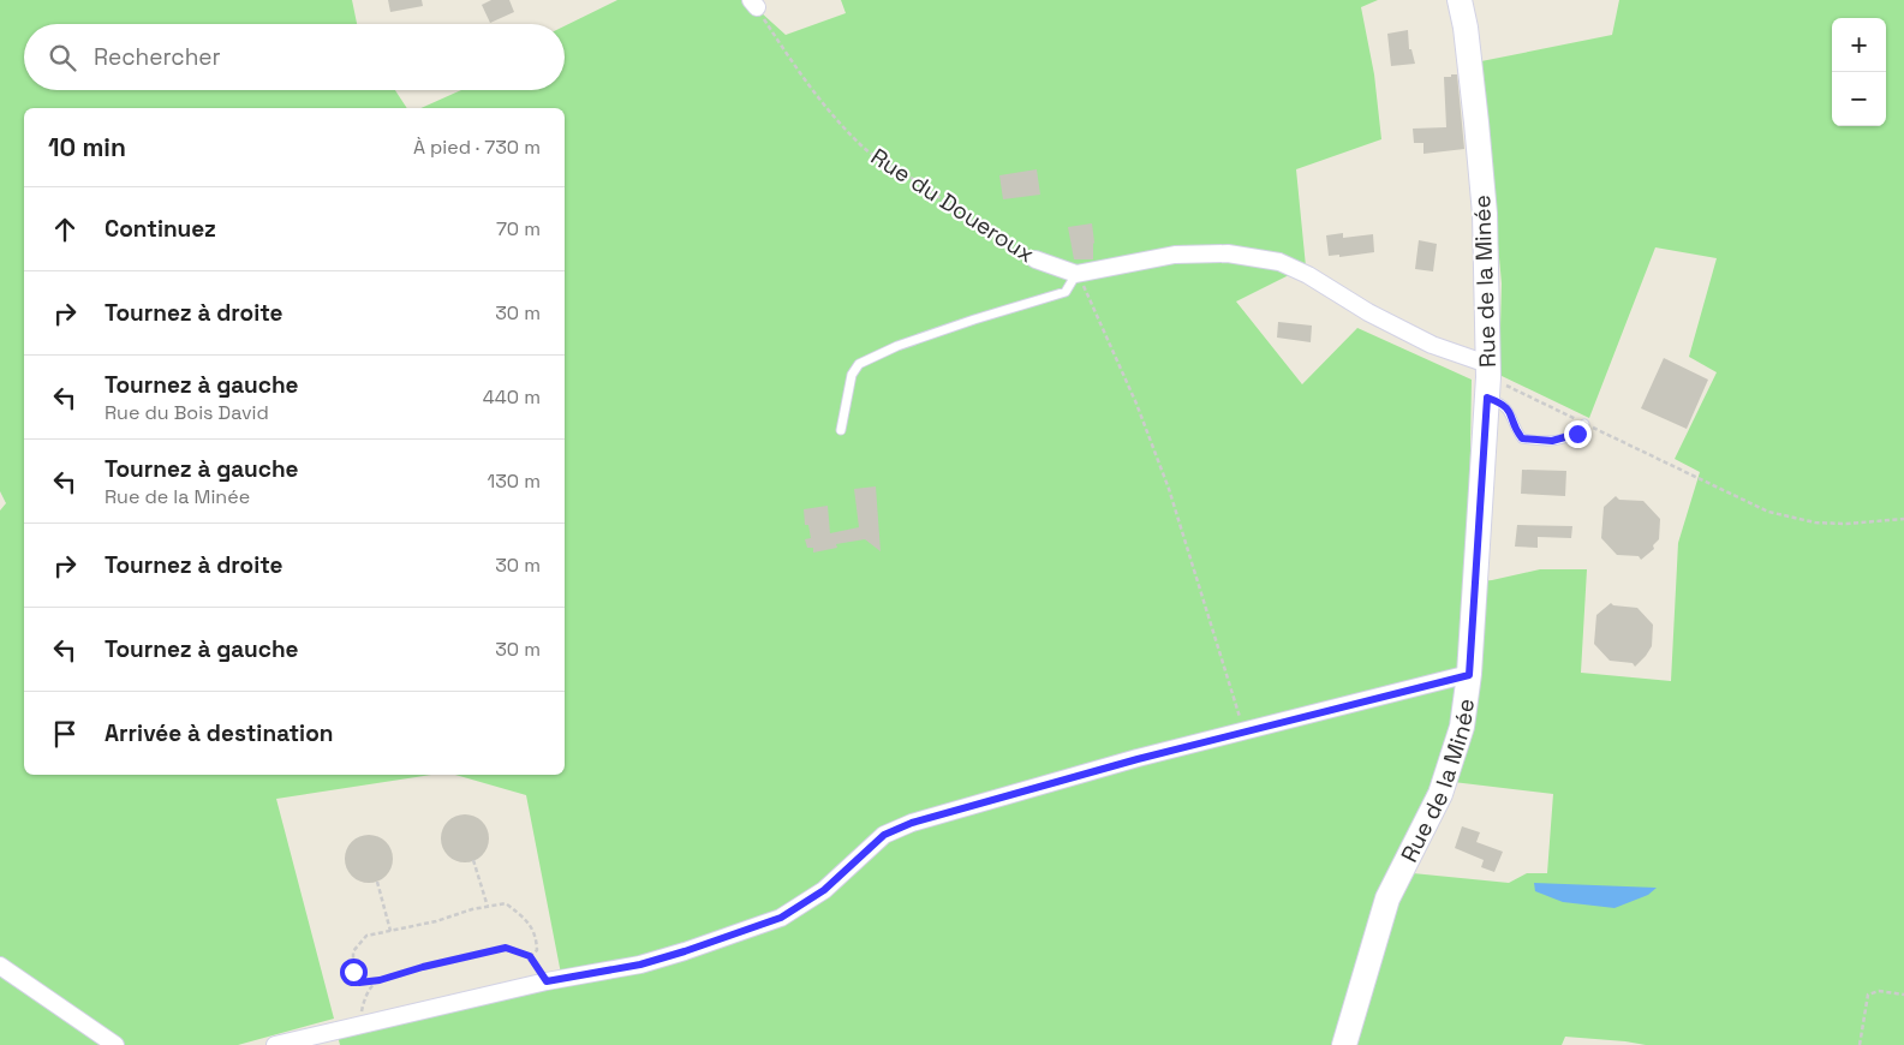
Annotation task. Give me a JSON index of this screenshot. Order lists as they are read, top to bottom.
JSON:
{
  "streets": {
    "street": ["Rue du Doueroux", "Rue de la Minée"]
  },
  "page": {
    "map_buttons": ["+", "−"],
    "search": "Rechercher",
    "heading": ["10 min", "À pied · 730 m"],
    "list": [
      ["Continuez", "70 m"],
      ["Tournez à droite", "30 m"],
      ["Tournez à gauche", "Rue du Bois David", "440 m"],
      ["Tournez à gauche", "Rue de la Minée", "130 m"],
      ["Tournez à droite", "30 m"],
      ["Tournez à gauche", "30 m"],
      "Arrivée à destination"
    ]
  }
}
